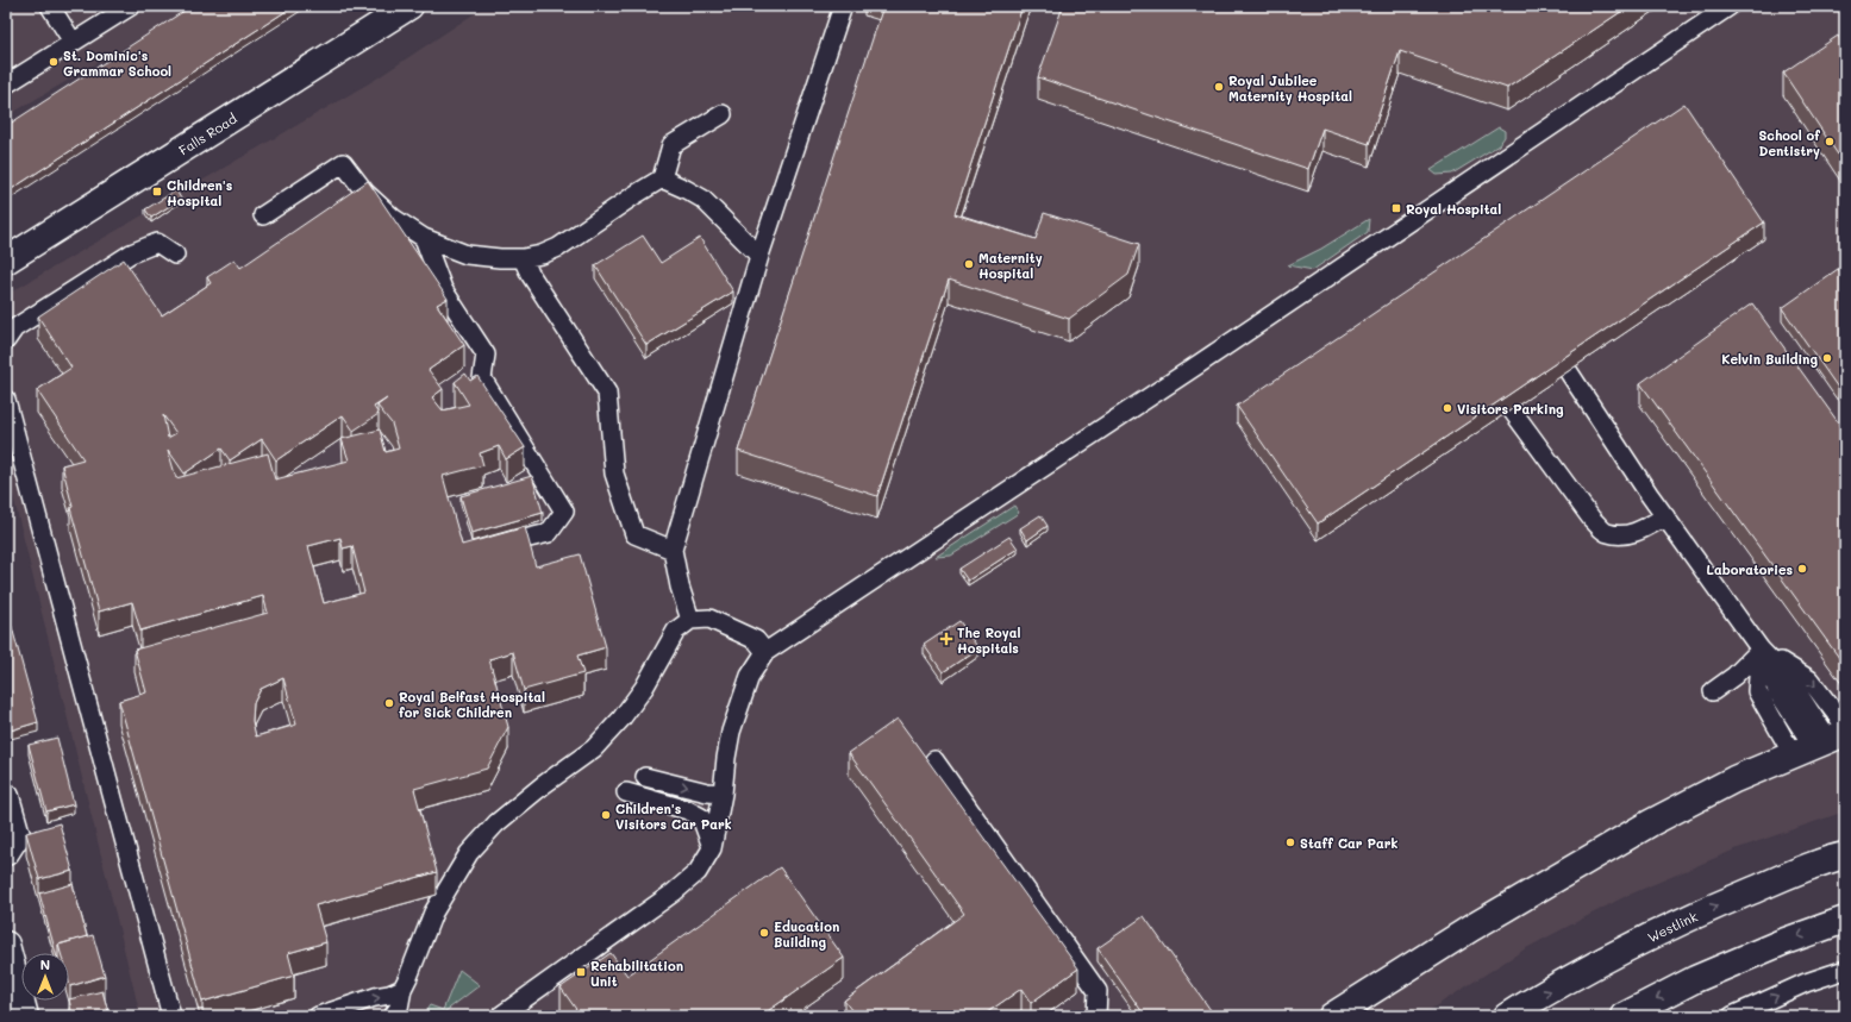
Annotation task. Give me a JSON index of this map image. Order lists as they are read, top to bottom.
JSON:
{
  "streets": {
    "main road": ["Falls Road", "Westlink"]
  },
  "places": {
    "other": [
      "St. Dominic's Grammar School",
      "Royal Jubilee Maternity Hospital",
      "School of Dentistry",
      "Maternity Hospital",
      "Kelvin Building",
      "Visitors Parking",
      "Laboratories",
      "Royal Belfast Hospital for Sick Children",
      "Children's Visitors Car Park",
      "Staff Car Park",
      "Education Building"
    ],
    "transit": ["Children's Hospital", "Royal Hospital", "Rehabilitation Unit"],
    "health": ["The Royal Hospitals"]
  },
  "north": "top"
}
